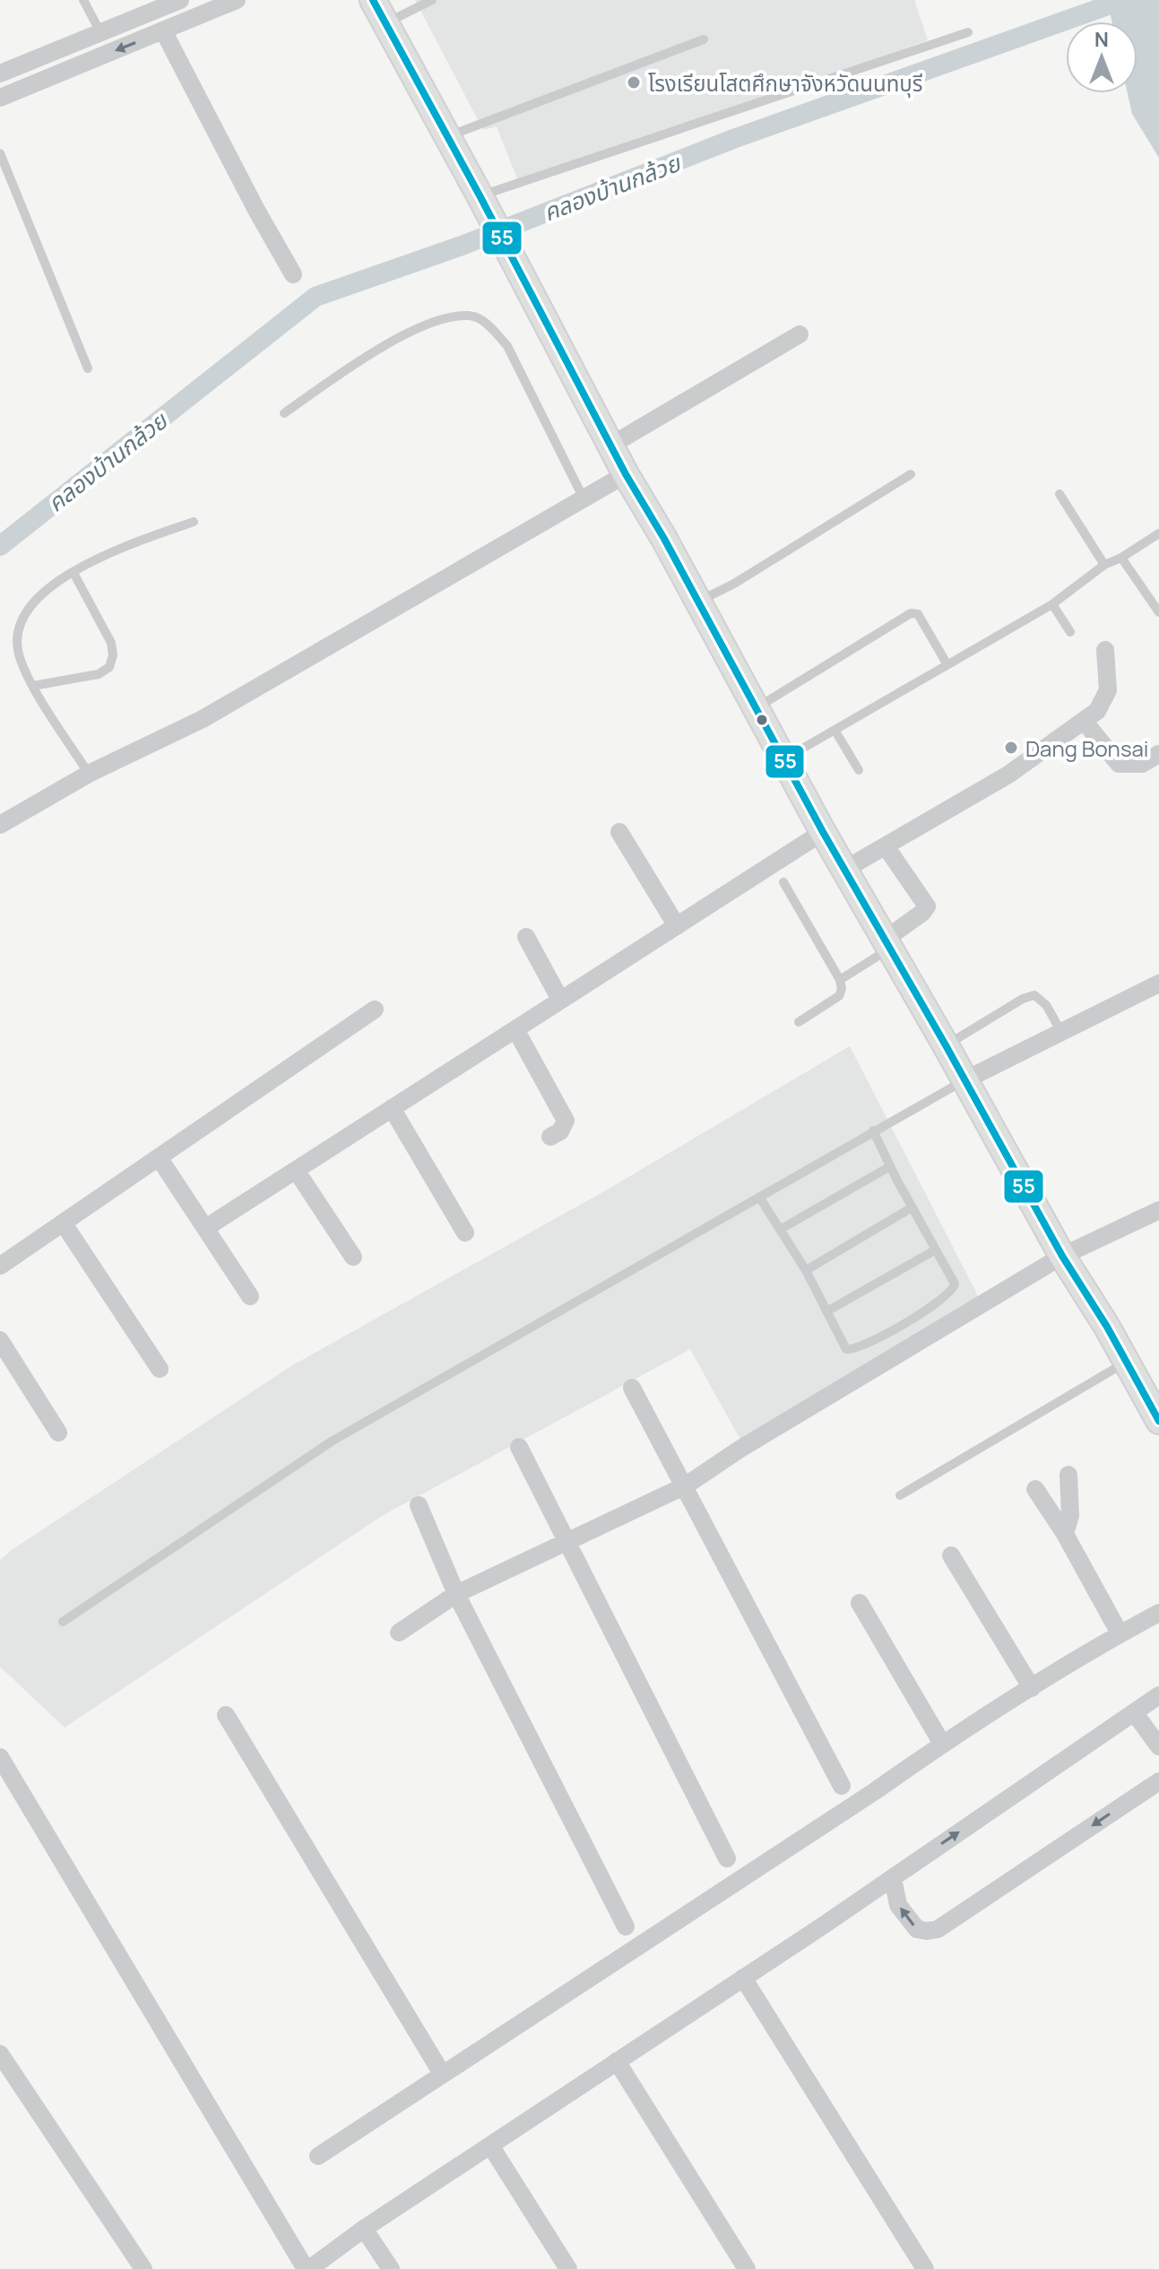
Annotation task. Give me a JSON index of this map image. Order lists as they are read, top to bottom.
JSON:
{
  "water": ["คลองบ้านกล้วย"],
  "places": ["โรงเรียนโสตศึกษาจังหวัดนนทบุรี", "Dang Bonsai"],
  "lines": ["transit line 55"],
  "north": "top"
}
